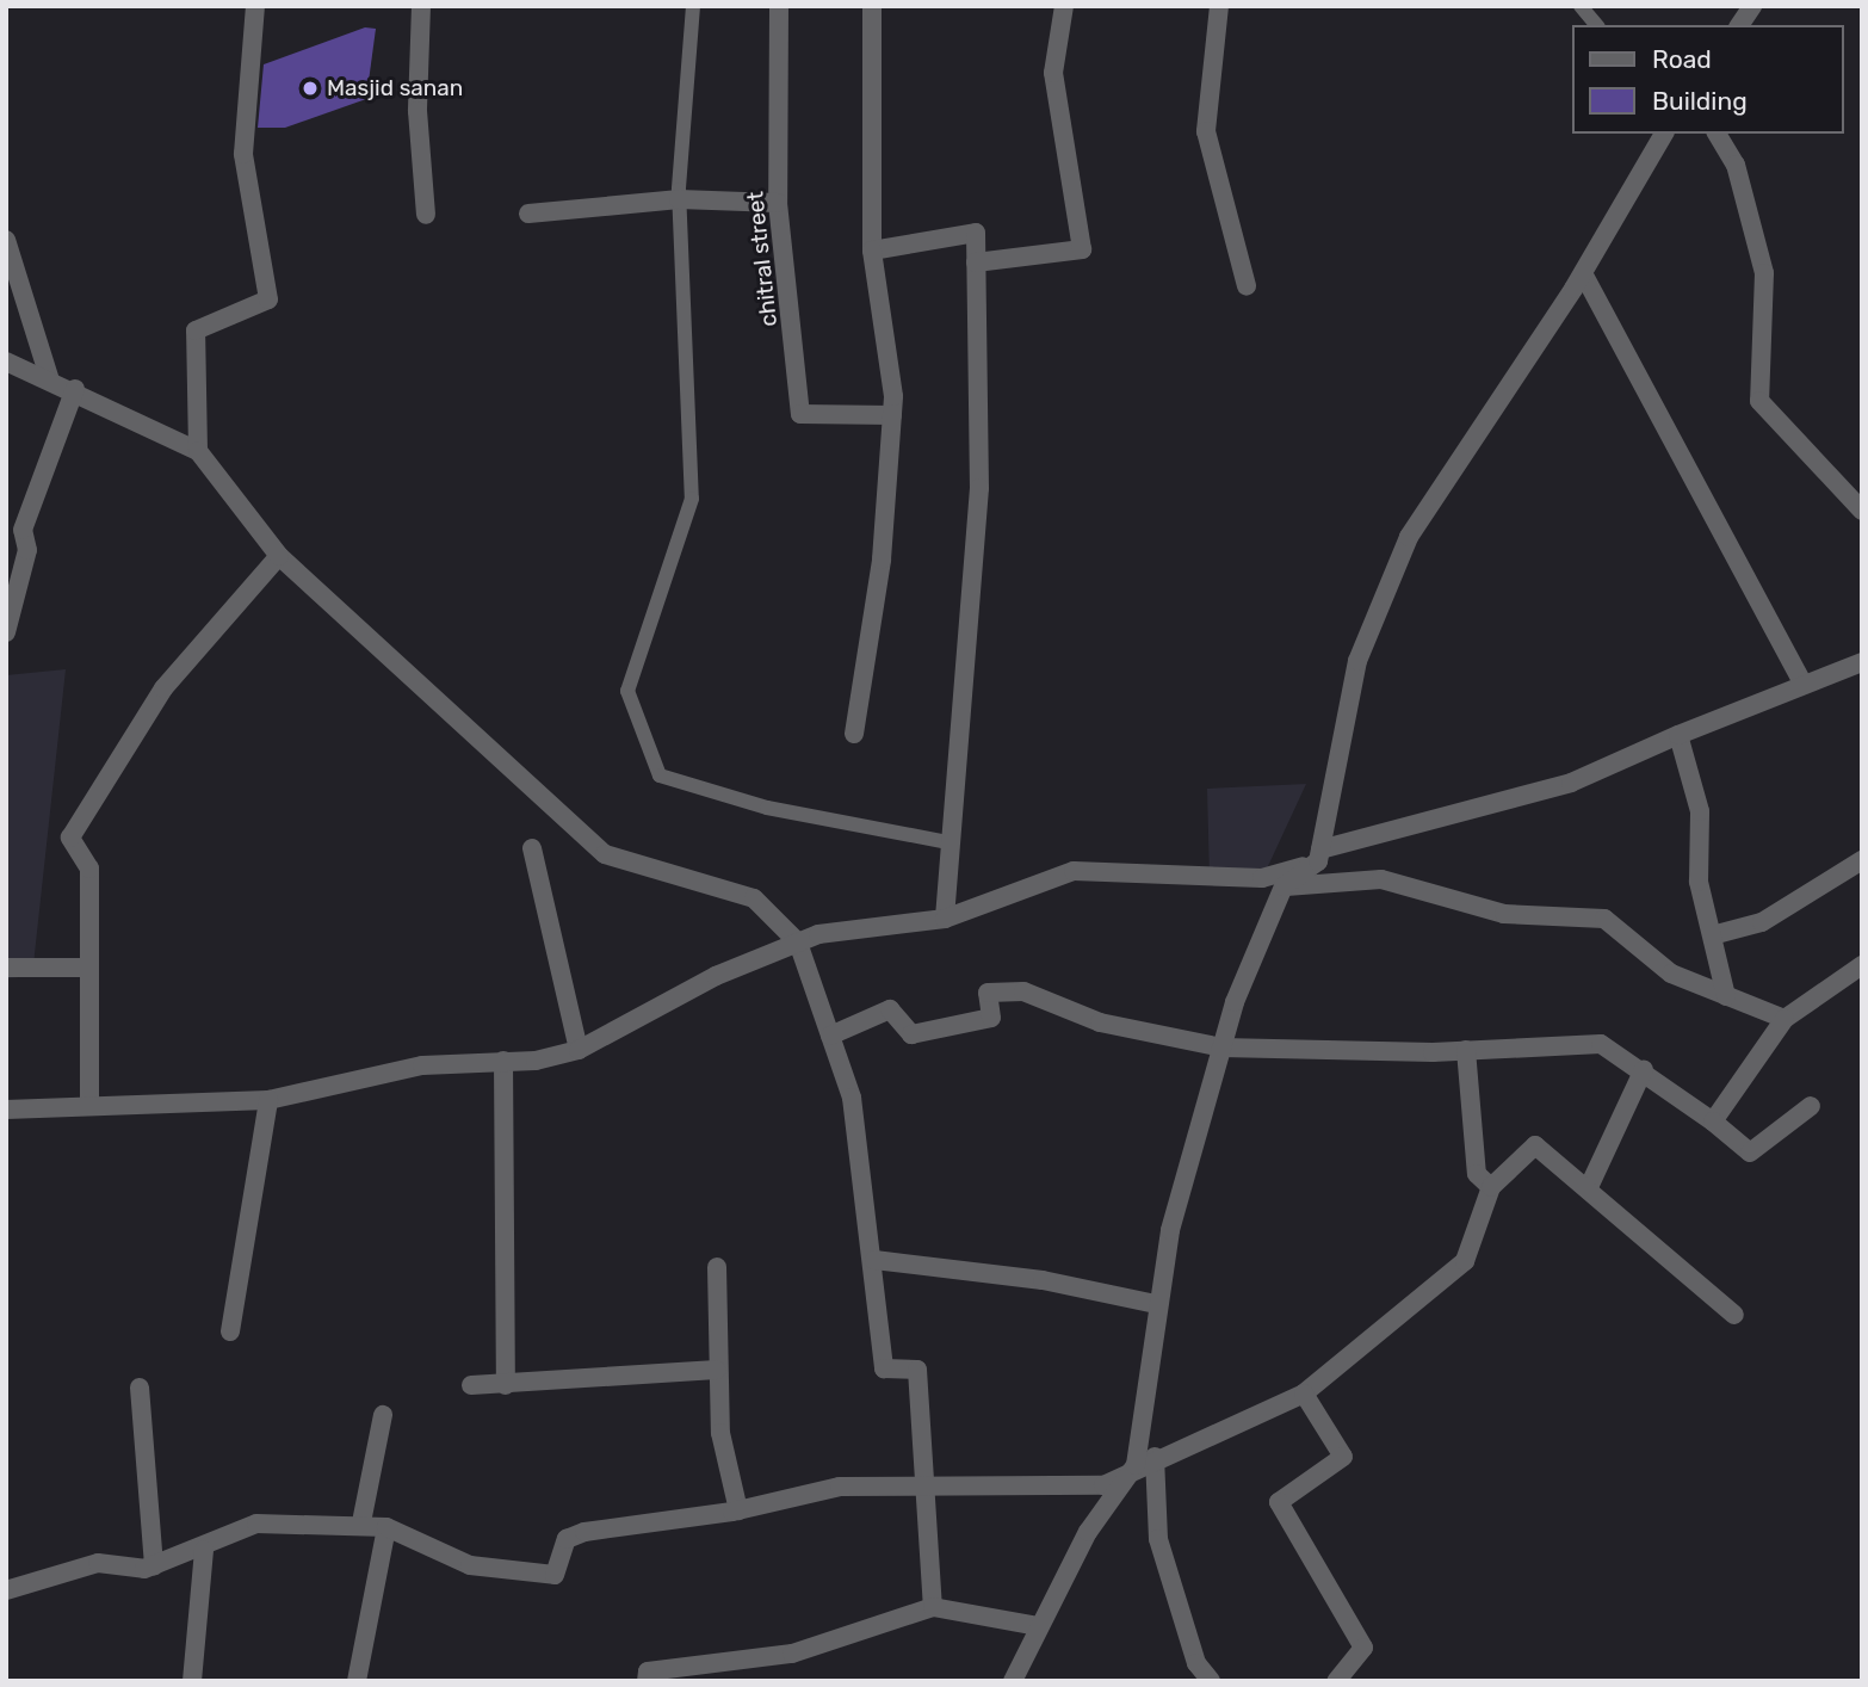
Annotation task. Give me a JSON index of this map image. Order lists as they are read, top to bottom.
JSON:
{
  "streets": {
    "street": ["chitral street"]
  },
  "places": ["Masjid sanan"],
  "legend": ["Road", "Building"]
}
